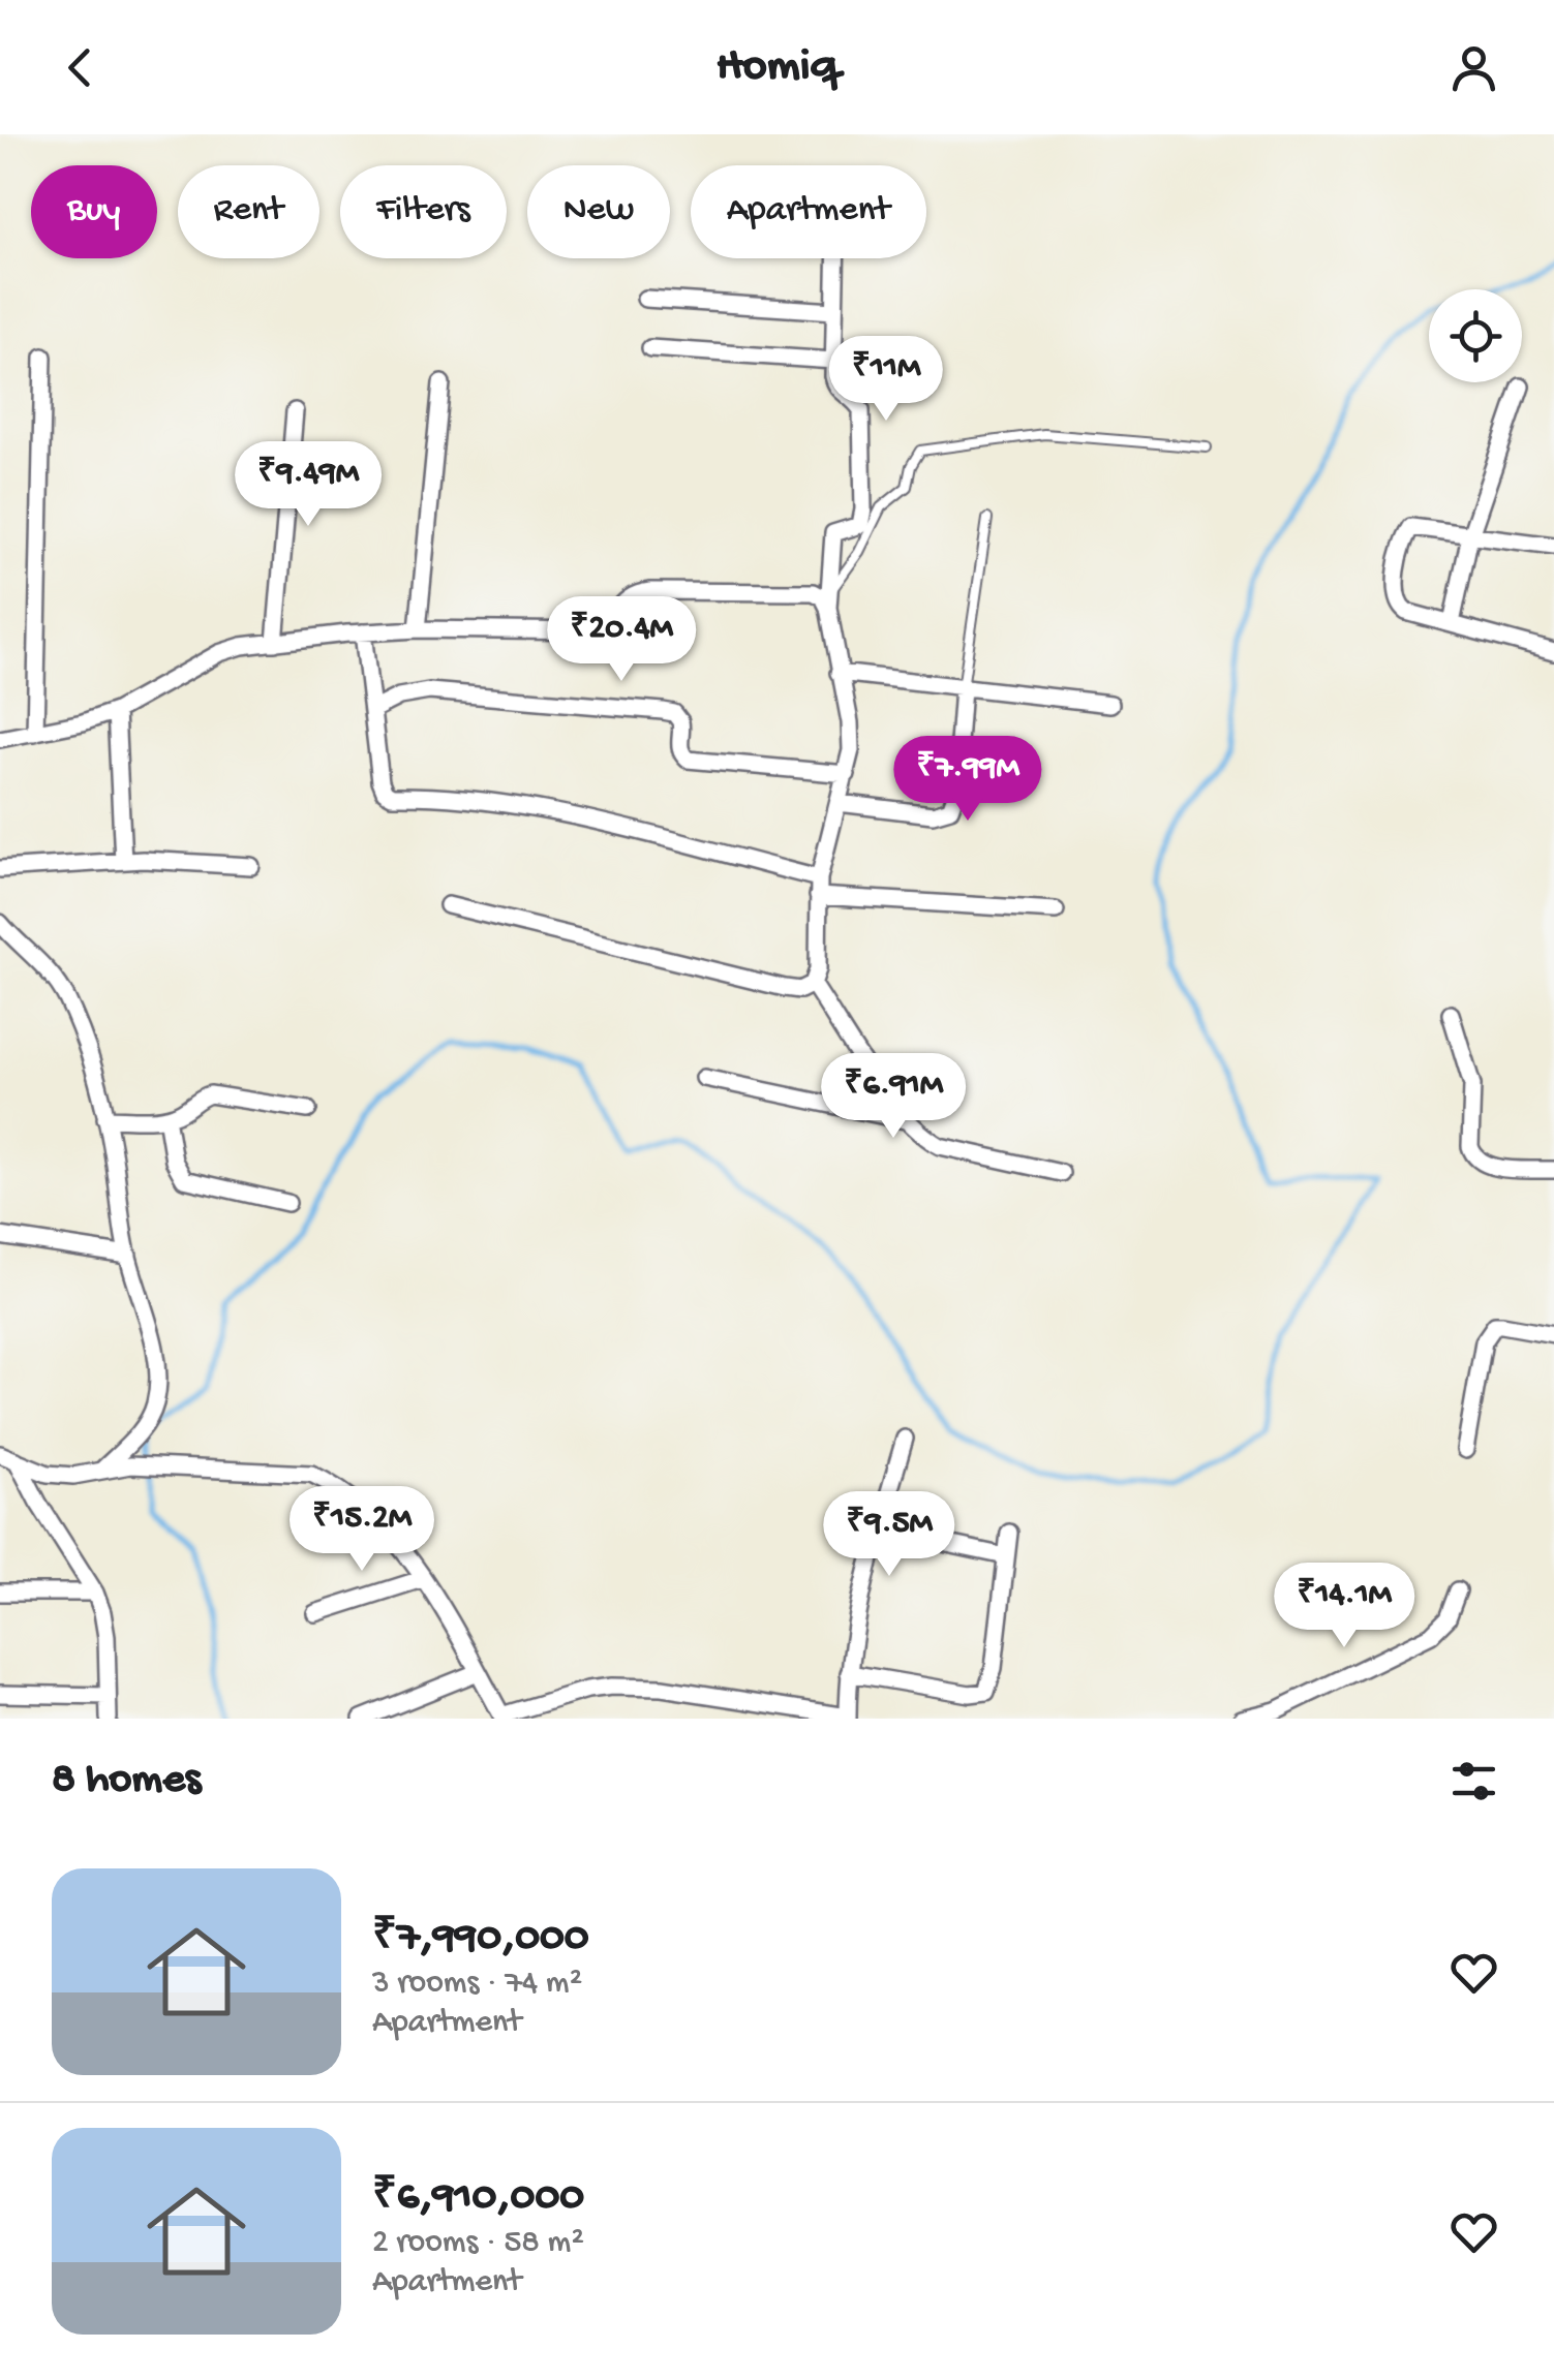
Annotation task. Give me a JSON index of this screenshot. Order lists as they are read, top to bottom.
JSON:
{
  "page": {
    "header": "Homiq",
    "chip": [
      "Buy",
      "Rent",
      "Filters",
      "New",
      "Apartment"
    ],
    "price": [
      "₹11M",
      "₹9.49M",
      "₹20.4M",
      "₹7.99M",
      "₹6.91M",
      "₹15.2M",
      "₹9.5M",
      "₹14.1M"
    ],
    "heading": "8 homes",
    "list": [
      {
        "name": "₹7,990,000",
        "note": "3 rooms · 74 m² · Apartment"
      },
      {
        "name": "₹6,910,000",
        "note": "2 rooms · 58 m² · Apartment"
      }
    ]
  }
}
